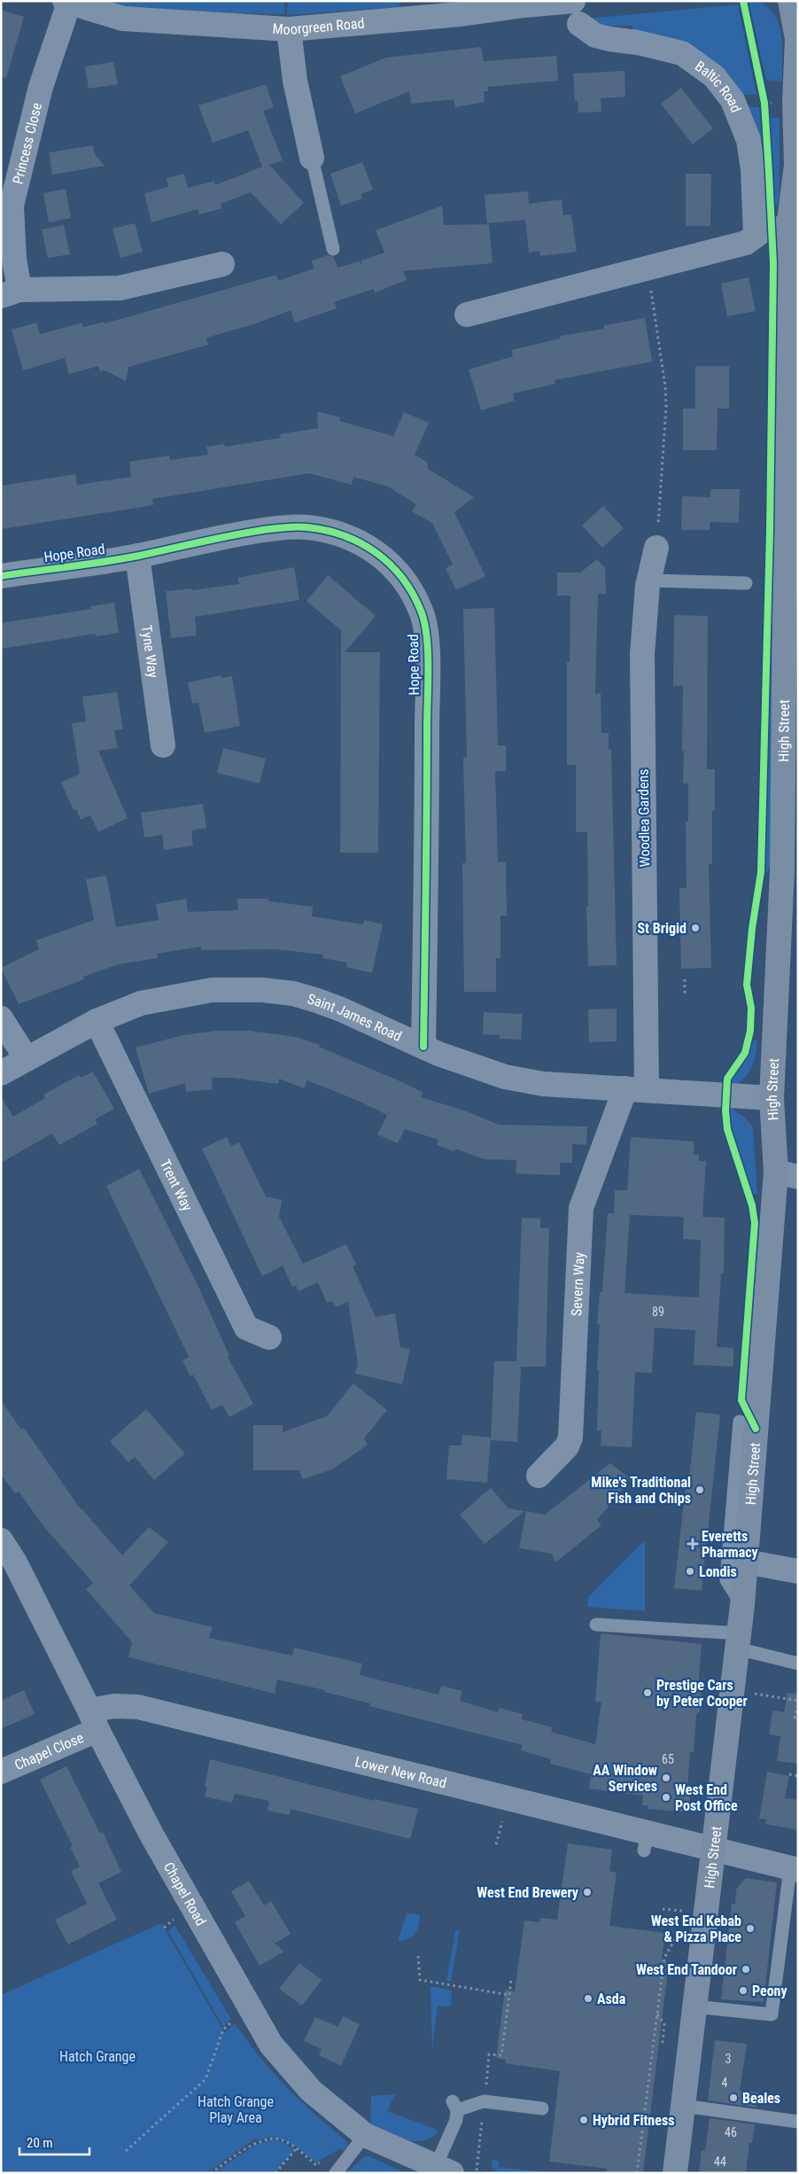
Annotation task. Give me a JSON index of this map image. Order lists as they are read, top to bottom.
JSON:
{
  "streets": {
    "main road": ["High Street"],
    "street": [
      "Moorgreen Road",
      "Baltic Road",
      "Princess Close",
      "Hope Road",
      "Tyne Way",
      "Woodlea Gardens",
      "Saint James Road",
      "Trent Way",
      "Severn Way",
      "Chapel Close",
      "Lower New Road",
      "Chapel Road"
    ]
  },
  "crossings": [
    ["Moorgreen Road", "Princess Close"],
    ["Hope Road", "Tyne Way"],
    ["Hope Road", "Saint James Road"],
    ["High Street", "Saint James Road"],
    ["High Street", "Lower New Road"],
    ["Woodlea Gardens", "Saint James Road"],
    ["Woodlea Gardens", "Severn Way"],
    ["Saint James Road", "Trent Way"],
    ["Saint James Road", "Severn Way"],
    ["Chapel Close", "Lower New Road"],
    ["Chapel Close", "Chapel Road"],
    ["Lower New Road", "Chapel Road"]
  ],
  "parks": ["Hatch Grange", "Hatch Grange Play Area"],
  "places": {
    "other": [
      "St Brigid",
      "Mike's Traditional Fish and Chips",
      "Londis",
      "Prestige Cars by Peter Cooper",
      "AA Window Services",
      "West End Post Office",
      "West End Brewery",
      "West End Kebab & Pizza Place",
      "West End Tandoor",
      "Peony",
      "Asda",
      "Beales",
      "Hybrid Fitness"
    ],
    "health": ["Everetts Pharmacy"]
  },
  "house_numbers": [
    "89",
    "65",
    "3",
    "4",
    "46",
    "44"
  ],
  "scale_bar": "20 m"
}
